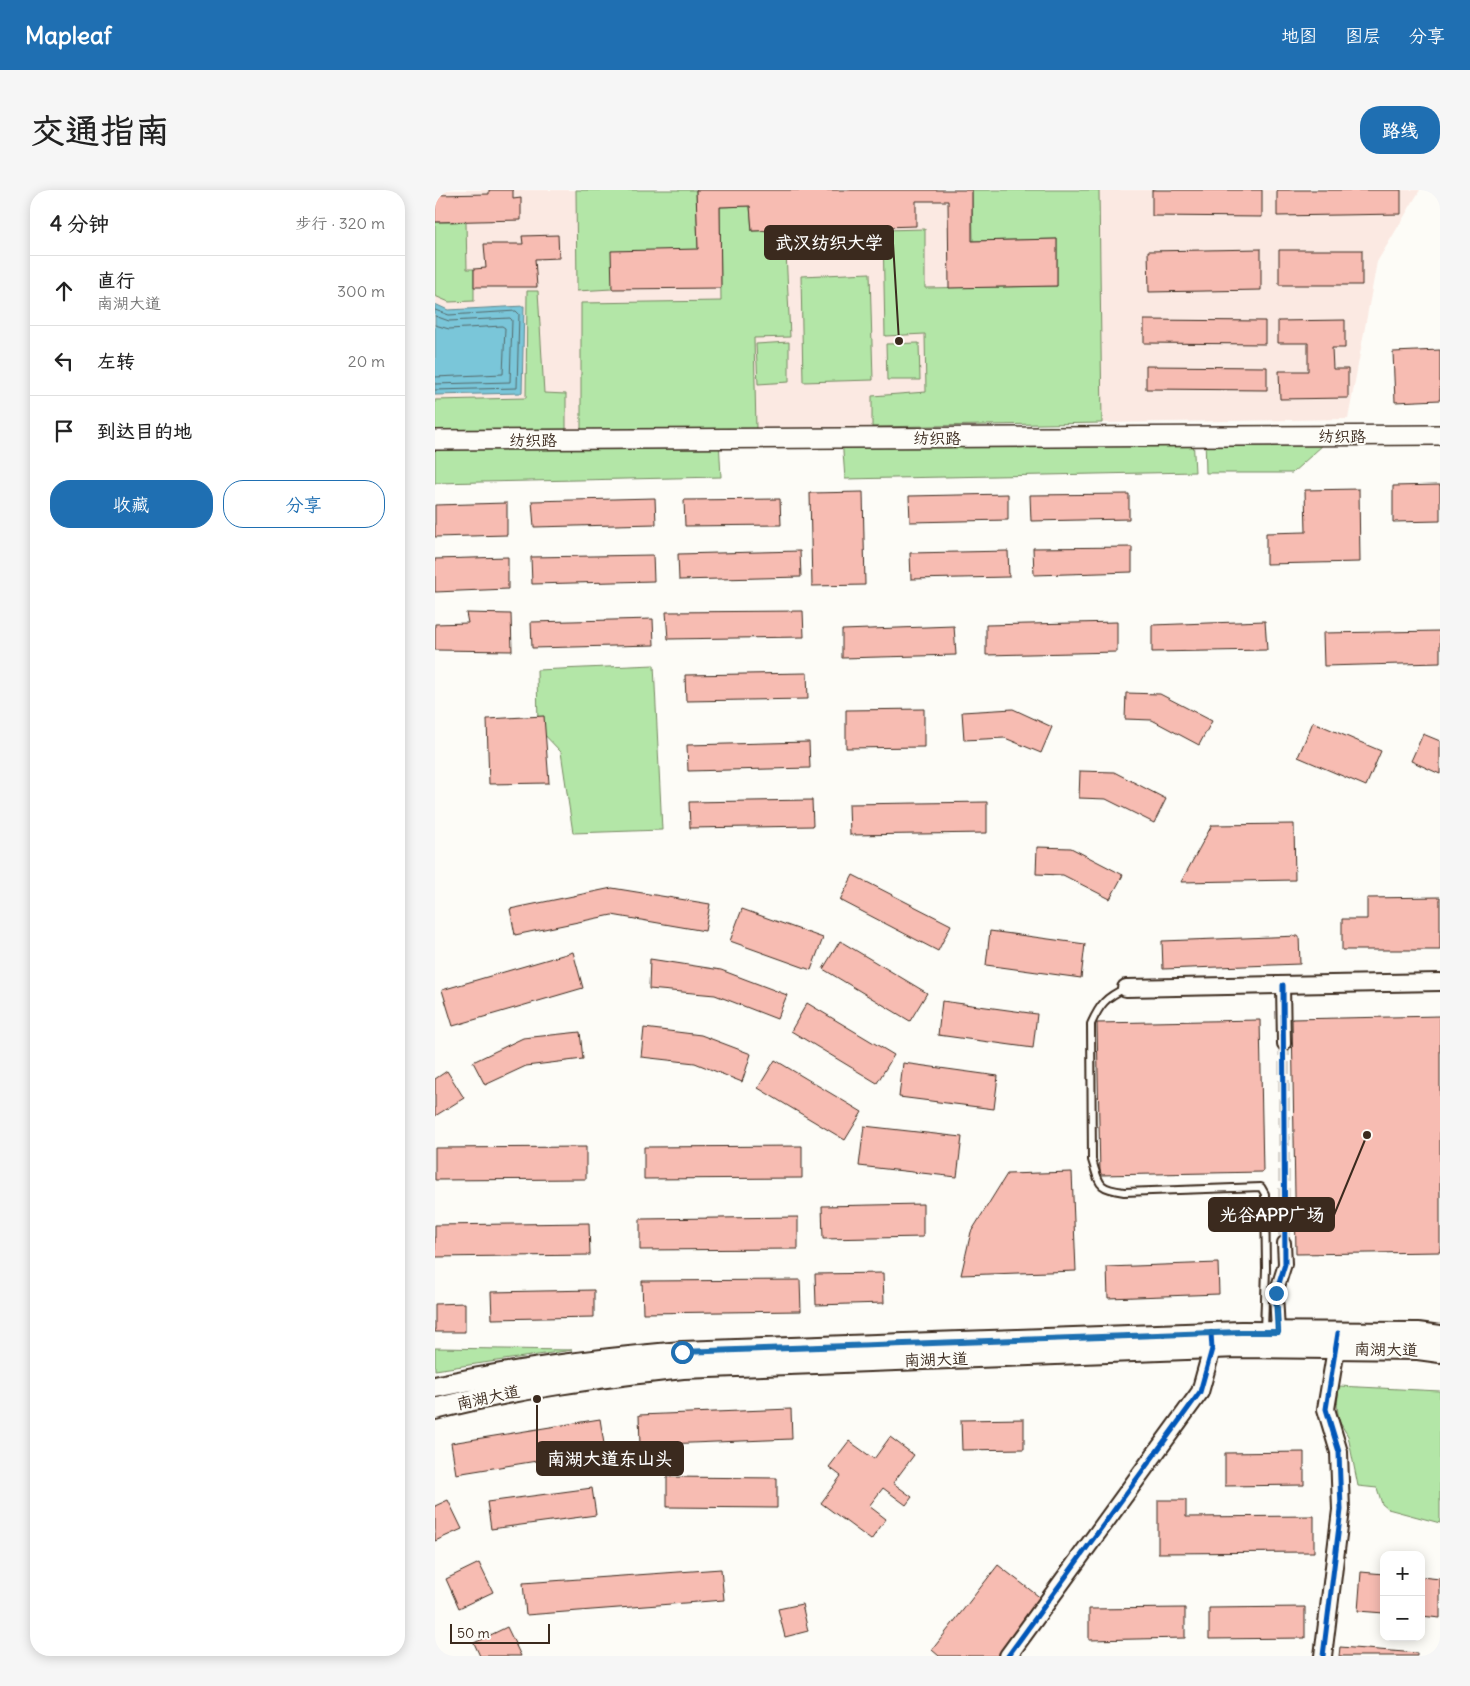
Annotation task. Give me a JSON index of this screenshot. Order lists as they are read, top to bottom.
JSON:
{
  "streets": {
    "main road": ["纺织路", "南湖大道"]
  },
  "places": ["武汉纺织大学", "光谷APP广场", "南湖大道东山头"],
  "scale_bar": "50 m",
  "page": {
    "header": "Mapleaf",
    "nav": ["地图", "图层", "分享"],
    "buttons": [
      "路线",
      ["收藏", "分享"]
    ],
    "title": "交通指南",
    "heading": ["4 分钟", "步行 · 320 m"],
    "list": [
      ["直行", "南湖大道", "300 m"],
      ["左转", "20 m"],
      "到达目的地"
    ],
    "map_buttons": ["+", "−"],
    "scale": "50 m"
  }
}
